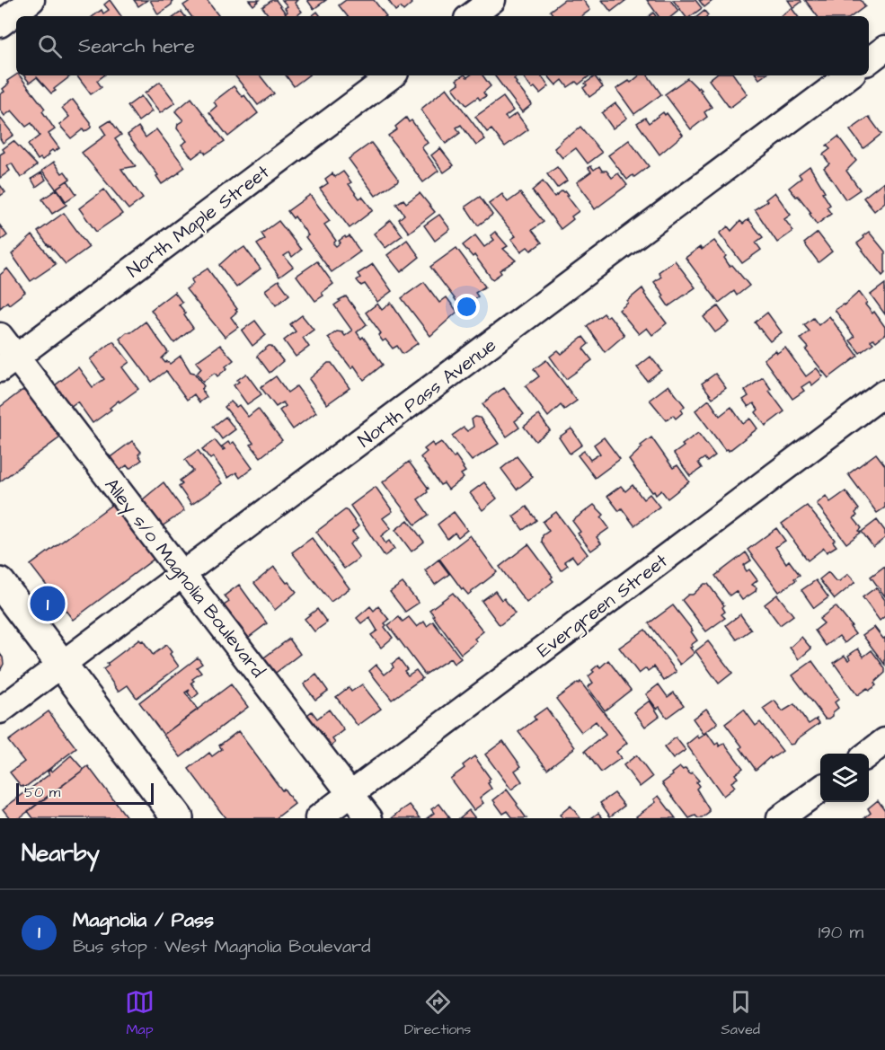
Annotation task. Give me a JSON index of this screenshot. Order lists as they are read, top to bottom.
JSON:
{
  "streets": {
    "street": [
      "North Maple Street",
      "North Pass Avenue",
      "Alley s/o Magnolia Boulevard",
      "Evergreen Street"
    ]
  },
  "crossings": [
    ["North Maple Street", "Alley s/o Magnolia Boulevard"],
    ["North Pass Avenue", "Alley s/o Magnolia Boulevard"],
    ["Alley s/o Magnolia Boulevard", "Evergreen Street"]
  ],
  "scale_bar": "50 m",
  "page": {
    "search": "Search here",
    "pins": "1",
    "scale": "50 m",
    "heading": "Nearby",
    "list": [
      {
        "mark": "1",
        "name": "Magnolia / Pass",
        "note": "Bus stop · West Magnolia Boulevard",
        "value": "190 m"
      }
    ],
    "nav": ["Map", "Directions", "Saved"]
  }
}
